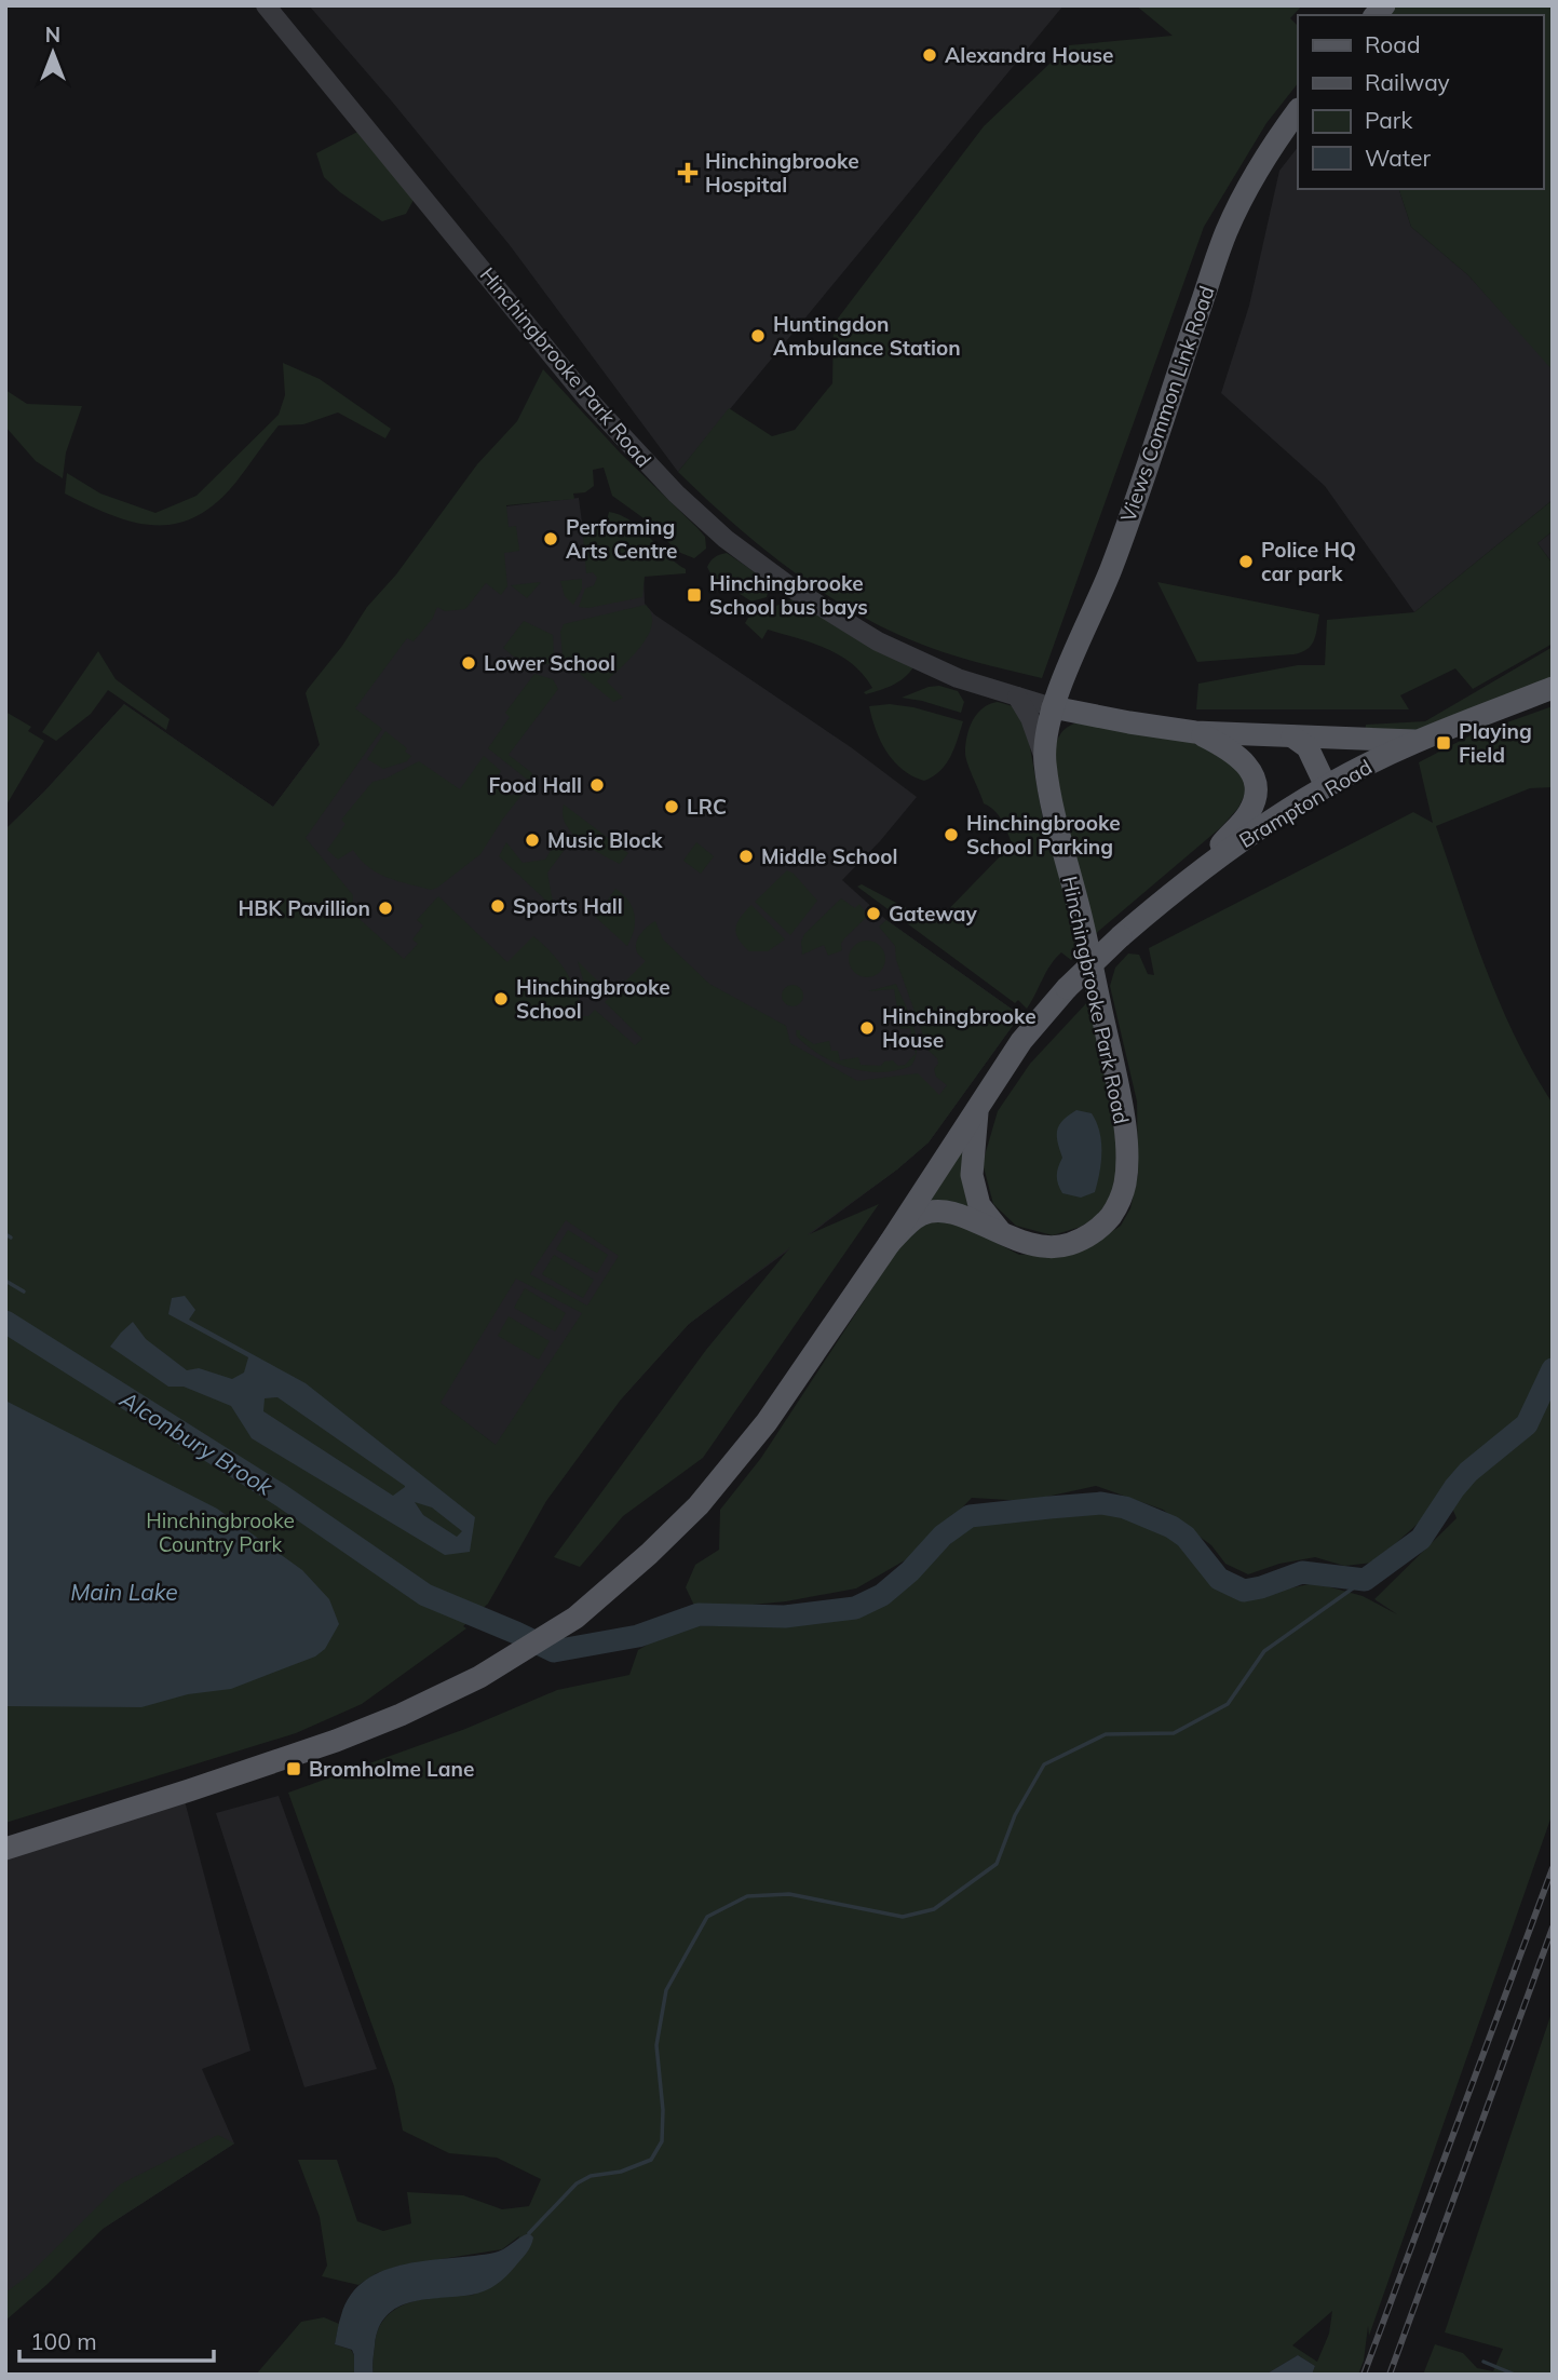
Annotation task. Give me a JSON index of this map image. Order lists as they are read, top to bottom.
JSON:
{
  "streets": {
    "main road": ["Hinchingbrooke Park Road", "Views Common Link Road", "Brampton Road"]
  },
  "crossings": [
    ["Hinchingbrooke Park Road", "Views Common Link Road"],
    ["Hinchingbrooke Park Road", "Brampton Road"]
  ],
  "water": ["Alconbury Brook", "Main Lake"],
  "parks": ["Hinchingbrooke Country Park"],
  "places": {
    "other": [
      "Alexandra House",
      "Huntingdon Ambulance Station",
      "Performing Arts Centre",
      "Police HQ car park",
      "Lower School",
      "Food Hall",
      "LRC",
      "Hinchingbrooke School Parking",
      "Music Block",
      "Middle School",
      "Sports Hall",
      "HBK Pavillion",
      "Gateway",
      "Hinchingbrooke School",
      "Hinchingbrooke House"
    ],
    "health": ["Hinchingbrooke Hospital"],
    "transit": ["Hinchingbrooke School bus bays", "Playing Field", "Bromholme Lane"]
  },
  "legend": [
    "Road",
    "Railway",
    "Park",
    "Water"
  ],
  "scale_bar": "100 m",
  "north": "top"
}
